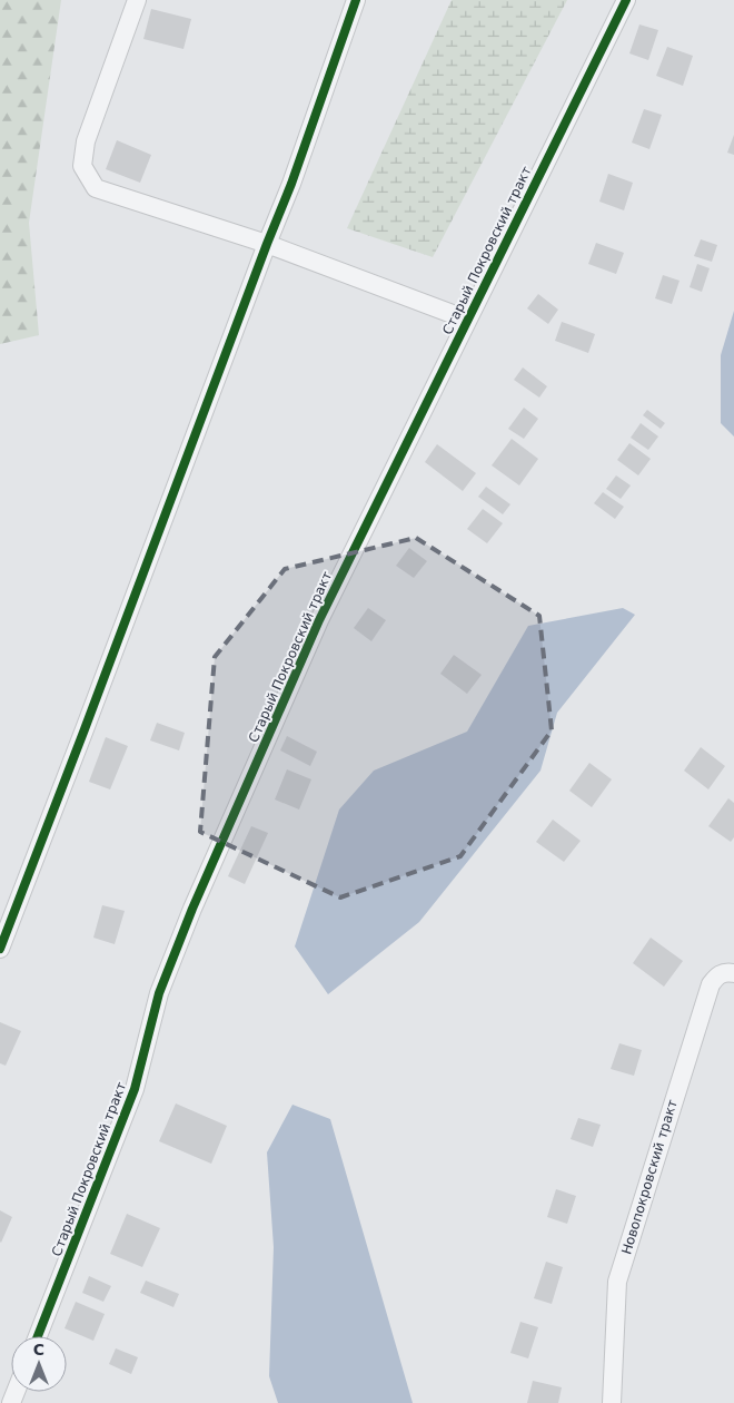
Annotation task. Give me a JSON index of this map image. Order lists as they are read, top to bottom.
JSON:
{
  "streets": {
    "street": ["Старый Покровский тракт", "Новопокровский тракт"]
  },
  "north": "top"
}
